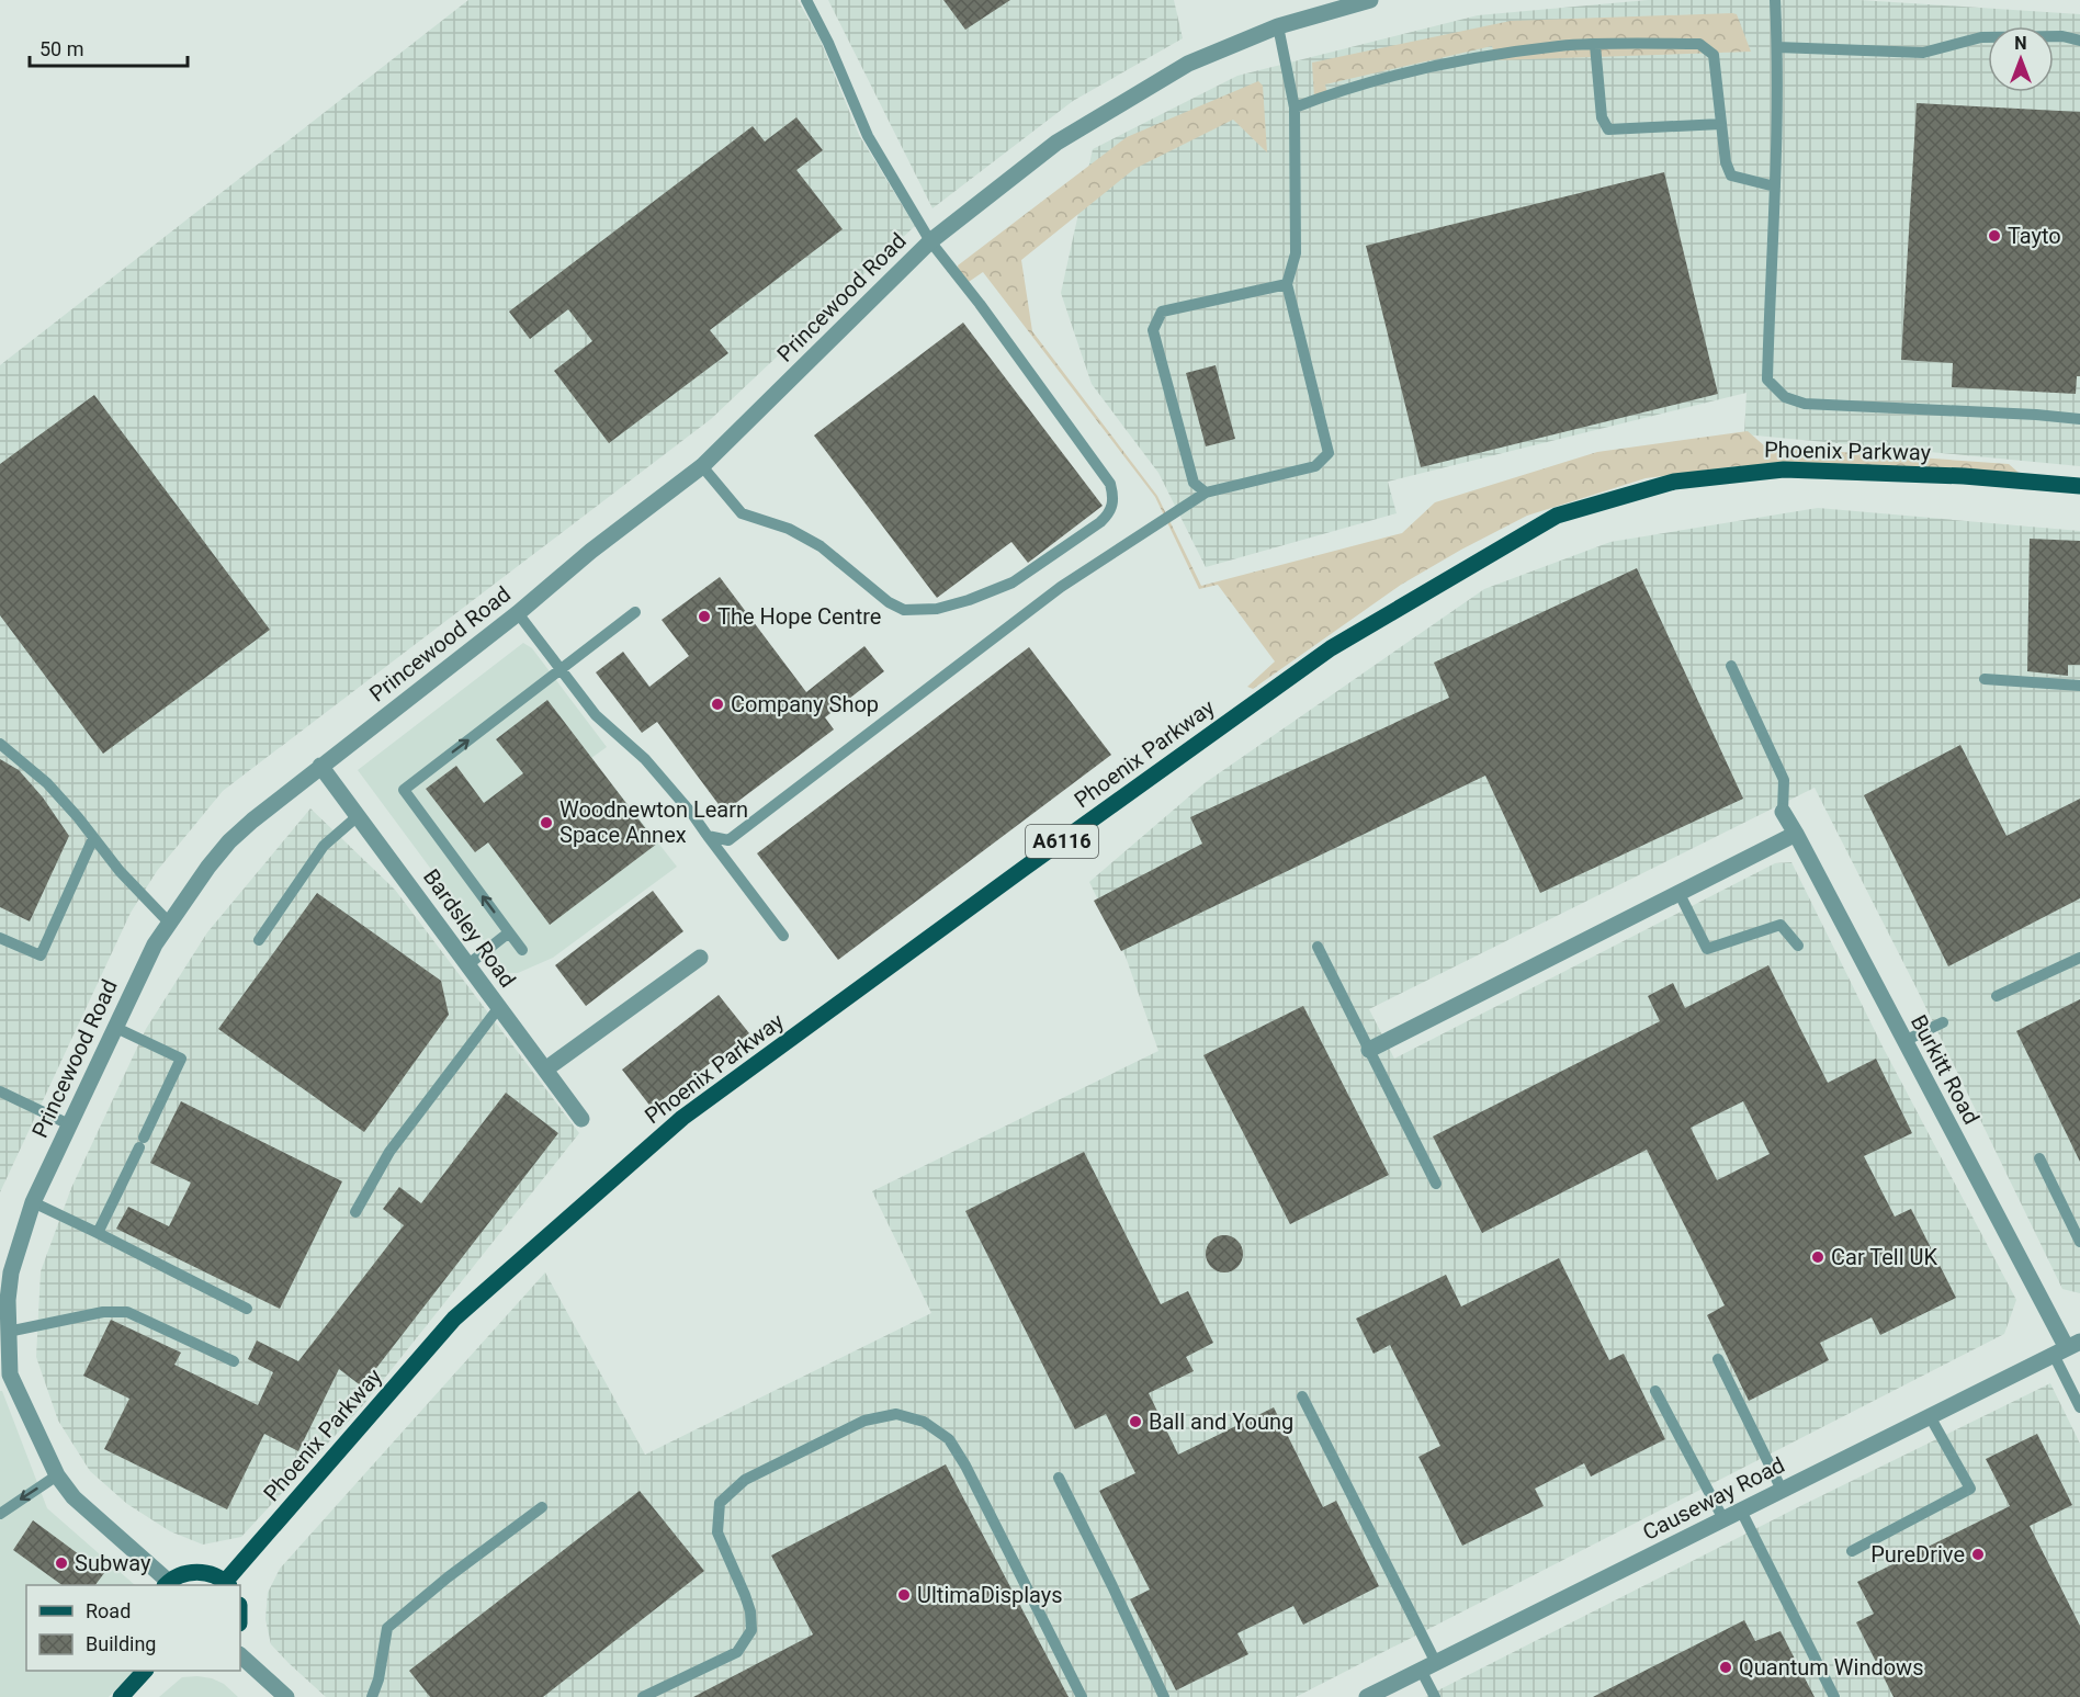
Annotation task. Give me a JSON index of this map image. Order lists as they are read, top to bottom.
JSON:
{
  "streets": {
    "main road": ["Phoenix Parkway", "A6116"],
    "street": [
      "Princewood Road",
      "Bardsley Road",
      "Burkitt Road",
      "Causeway Road"
    ]
  },
  "crossings": [
    ["Princewood Road", "A6116"],
    ["Princewood Road", "Bardsley Road"],
    ["Phoenix Parkway", "A6116"],
    ["Burkitt Road", "Causeway Road"]
  ],
  "places": [
    "Tayto",
    "The Hope Centre",
    "Company Shop",
    "Woodnewton Learn Space Annex",
    "Car Tell UK",
    "Ball and Young",
    "PureDrive",
    "Subway",
    "UltimaDisplays",
    "Quantum Windows"
  ],
  "legend": ["Road", "Building"],
  "scale_bar": "50 m",
  "north": "top"
}
